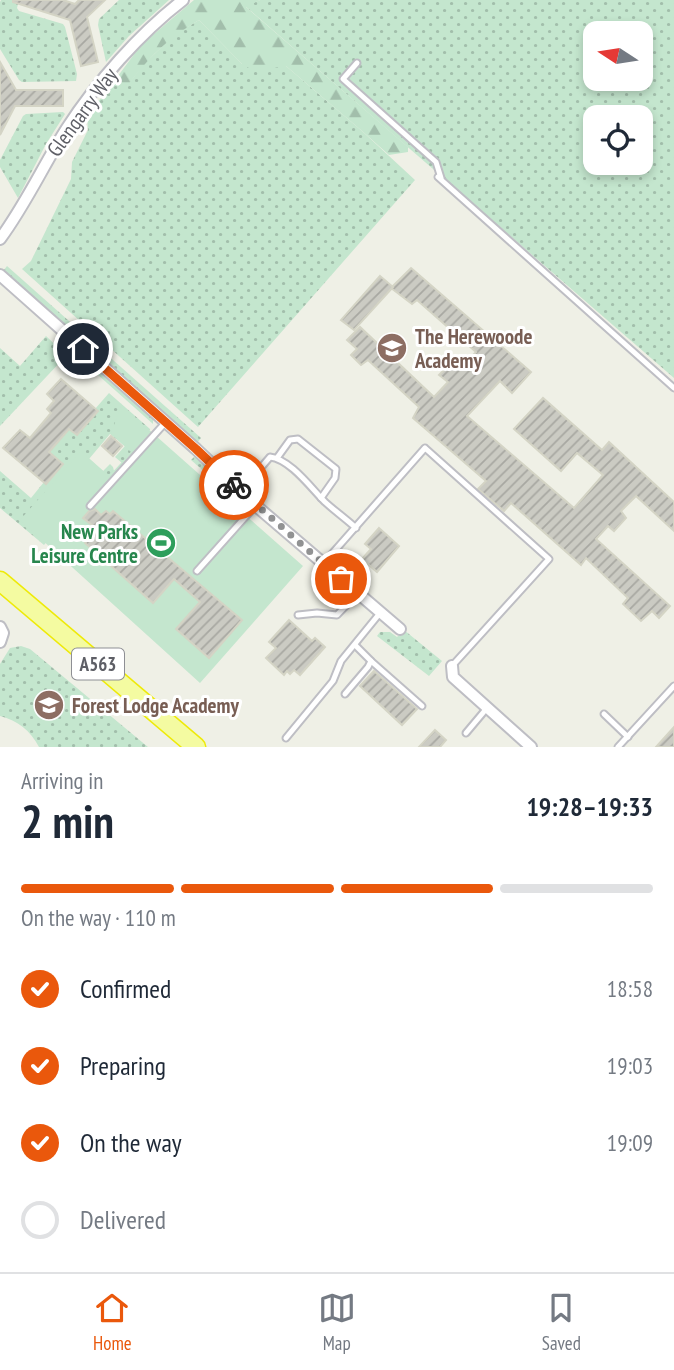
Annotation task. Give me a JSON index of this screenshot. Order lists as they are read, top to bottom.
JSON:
{
  "streets": {
    "highway": ["A563"],
    "street": ["Glengarry Way"]
  },
  "places": {
    "school or university": ["The Herewoode Academy", "Forest Lodge Academy"],
    "sports": ["New Parks Leisure Centre"]
  },
  "north": "left",
  "page": {
    "heading": ["2 min", "Arriving in", "19:28–19:33"],
    "bar": "On the way · 110 m",
    "list": [
      ["Confirmed", "18:58"],
      ["Preparing", "19:03"],
      ["On the way", "19:09"],
      "Delivered"
    ],
    "tabs": ["Home", "Map", "Saved"]
  }
}
